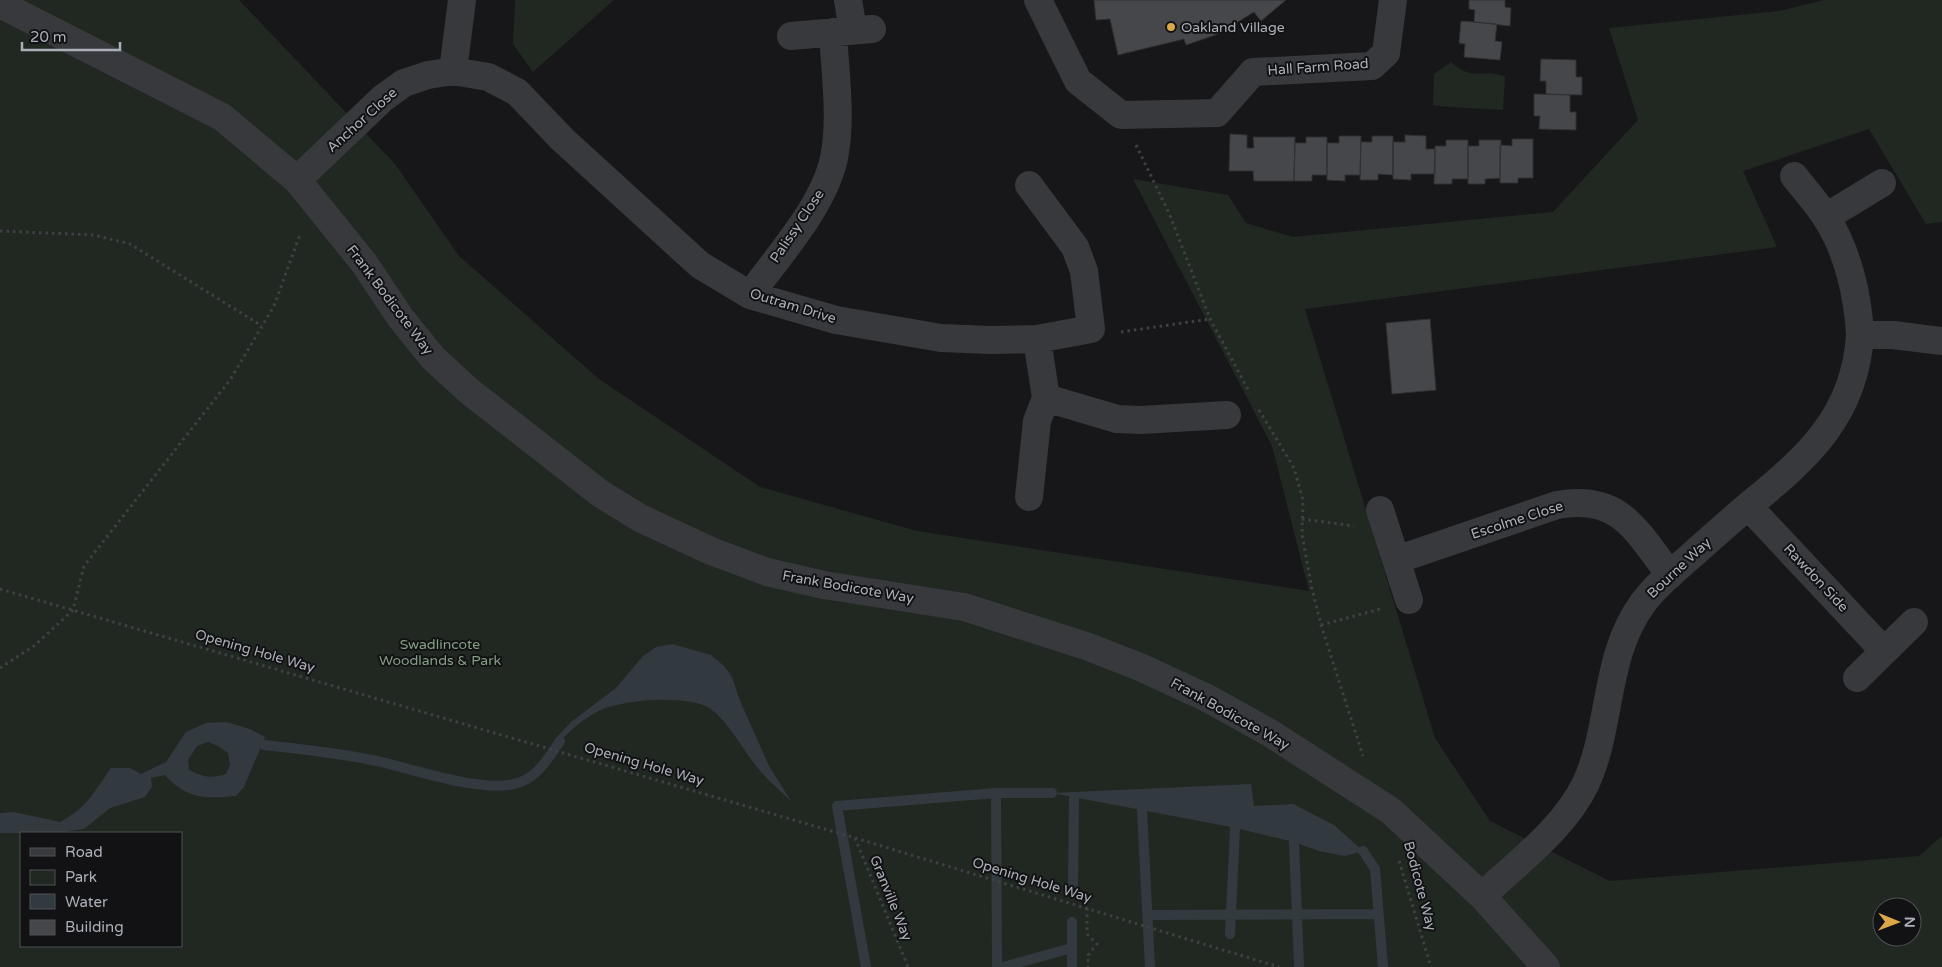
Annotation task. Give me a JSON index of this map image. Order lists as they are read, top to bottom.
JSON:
{
  "streets": {
    "street": [
      "Hall Farm Road",
      "Anchor Close",
      "Palissy Close",
      "Frank Bodicote Way",
      "Outram Drive",
      "Escolme Close",
      "Bourne Way",
      "Rawdon Side"
    ],
    "path": ["Opening Hole Way", "Bodicote Way", "Granville Way"]
  },
  "crossings": [
    ["Anchor Close", "Frank Bodicote Way"],
    ["Anchor Close", "Outram Drive"],
    ["Palissy Close", "Outram Drive"],
    ["Frank Bodicote Way", "Bourne Way"],
    ["Frank Bodicote Way", "Bodicote Way"],
    ["Escolme Close", "Bourne Way"],
    ["Bourne Way", "Rawdon Side"],
    ["Opening Hole Way", "Granville Way"]
  ],
  "parks": ["Swadlincote Woodlands & Park"],
  "places": ["Oakland Village"],
  "legend": [
    "Road",
    "Park",
    "Water",
    "Building"
  ],
  "scale_bar": "20 m",
  "north": "right"
}
